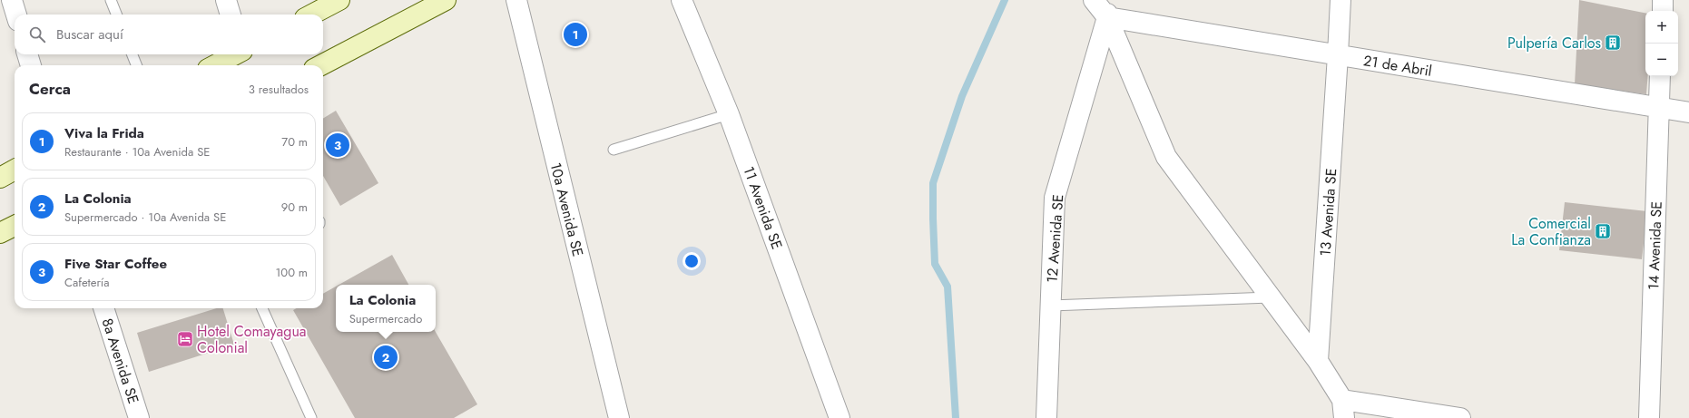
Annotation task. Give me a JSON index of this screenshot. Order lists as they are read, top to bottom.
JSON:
{
  "streets": {
    "street": [
      "21 de Abril",
      "11 Avenida SE",
      "10a Avenida SE",
      "13 Avenida SE",
      "12 Avenida SE",
      "14 Avenida SE",
      "8a Avenida SE"
    ]
  },
  "crossings": [
    ["21 de Abril", "13 Avenida SE"],
    ["21 de Abril", "12 Avenida SE"],
    ["21 de Abril", "14 Avenida SE"]
  ],
  "places": {
    "building": ["Pulpería Carlos", "Comercial La Confianza"],
    "hotel": ["Hotel Comayagua Colonial"]
  },
  "page": {
    "map_buttons": ["+", "−"],
    "search": "Buscar aquí",
    "pins": ["1", "3", "2"],
    "heading": ["Cerca", "3 resultados"],
    "list": [
      {
        "mark": "1",
        "name": "Viva la Frida",
        "note": "Restaurante · 10a Avenida SE",
        "value": "70 m"
      },
      {
        "mark": "2",
        "name": "La Colonia",
        "note": "Supermercado · 10a Avenida SE",
        "value": "90 m"
      },
      {
        "mark": "3",
        "name": "Five Star Coffee",
        "note": "Cafetería",
        "value": "100 m"
      }
    ],
    "popup": ["La Colonia", "Supermercado"]
  }
}
